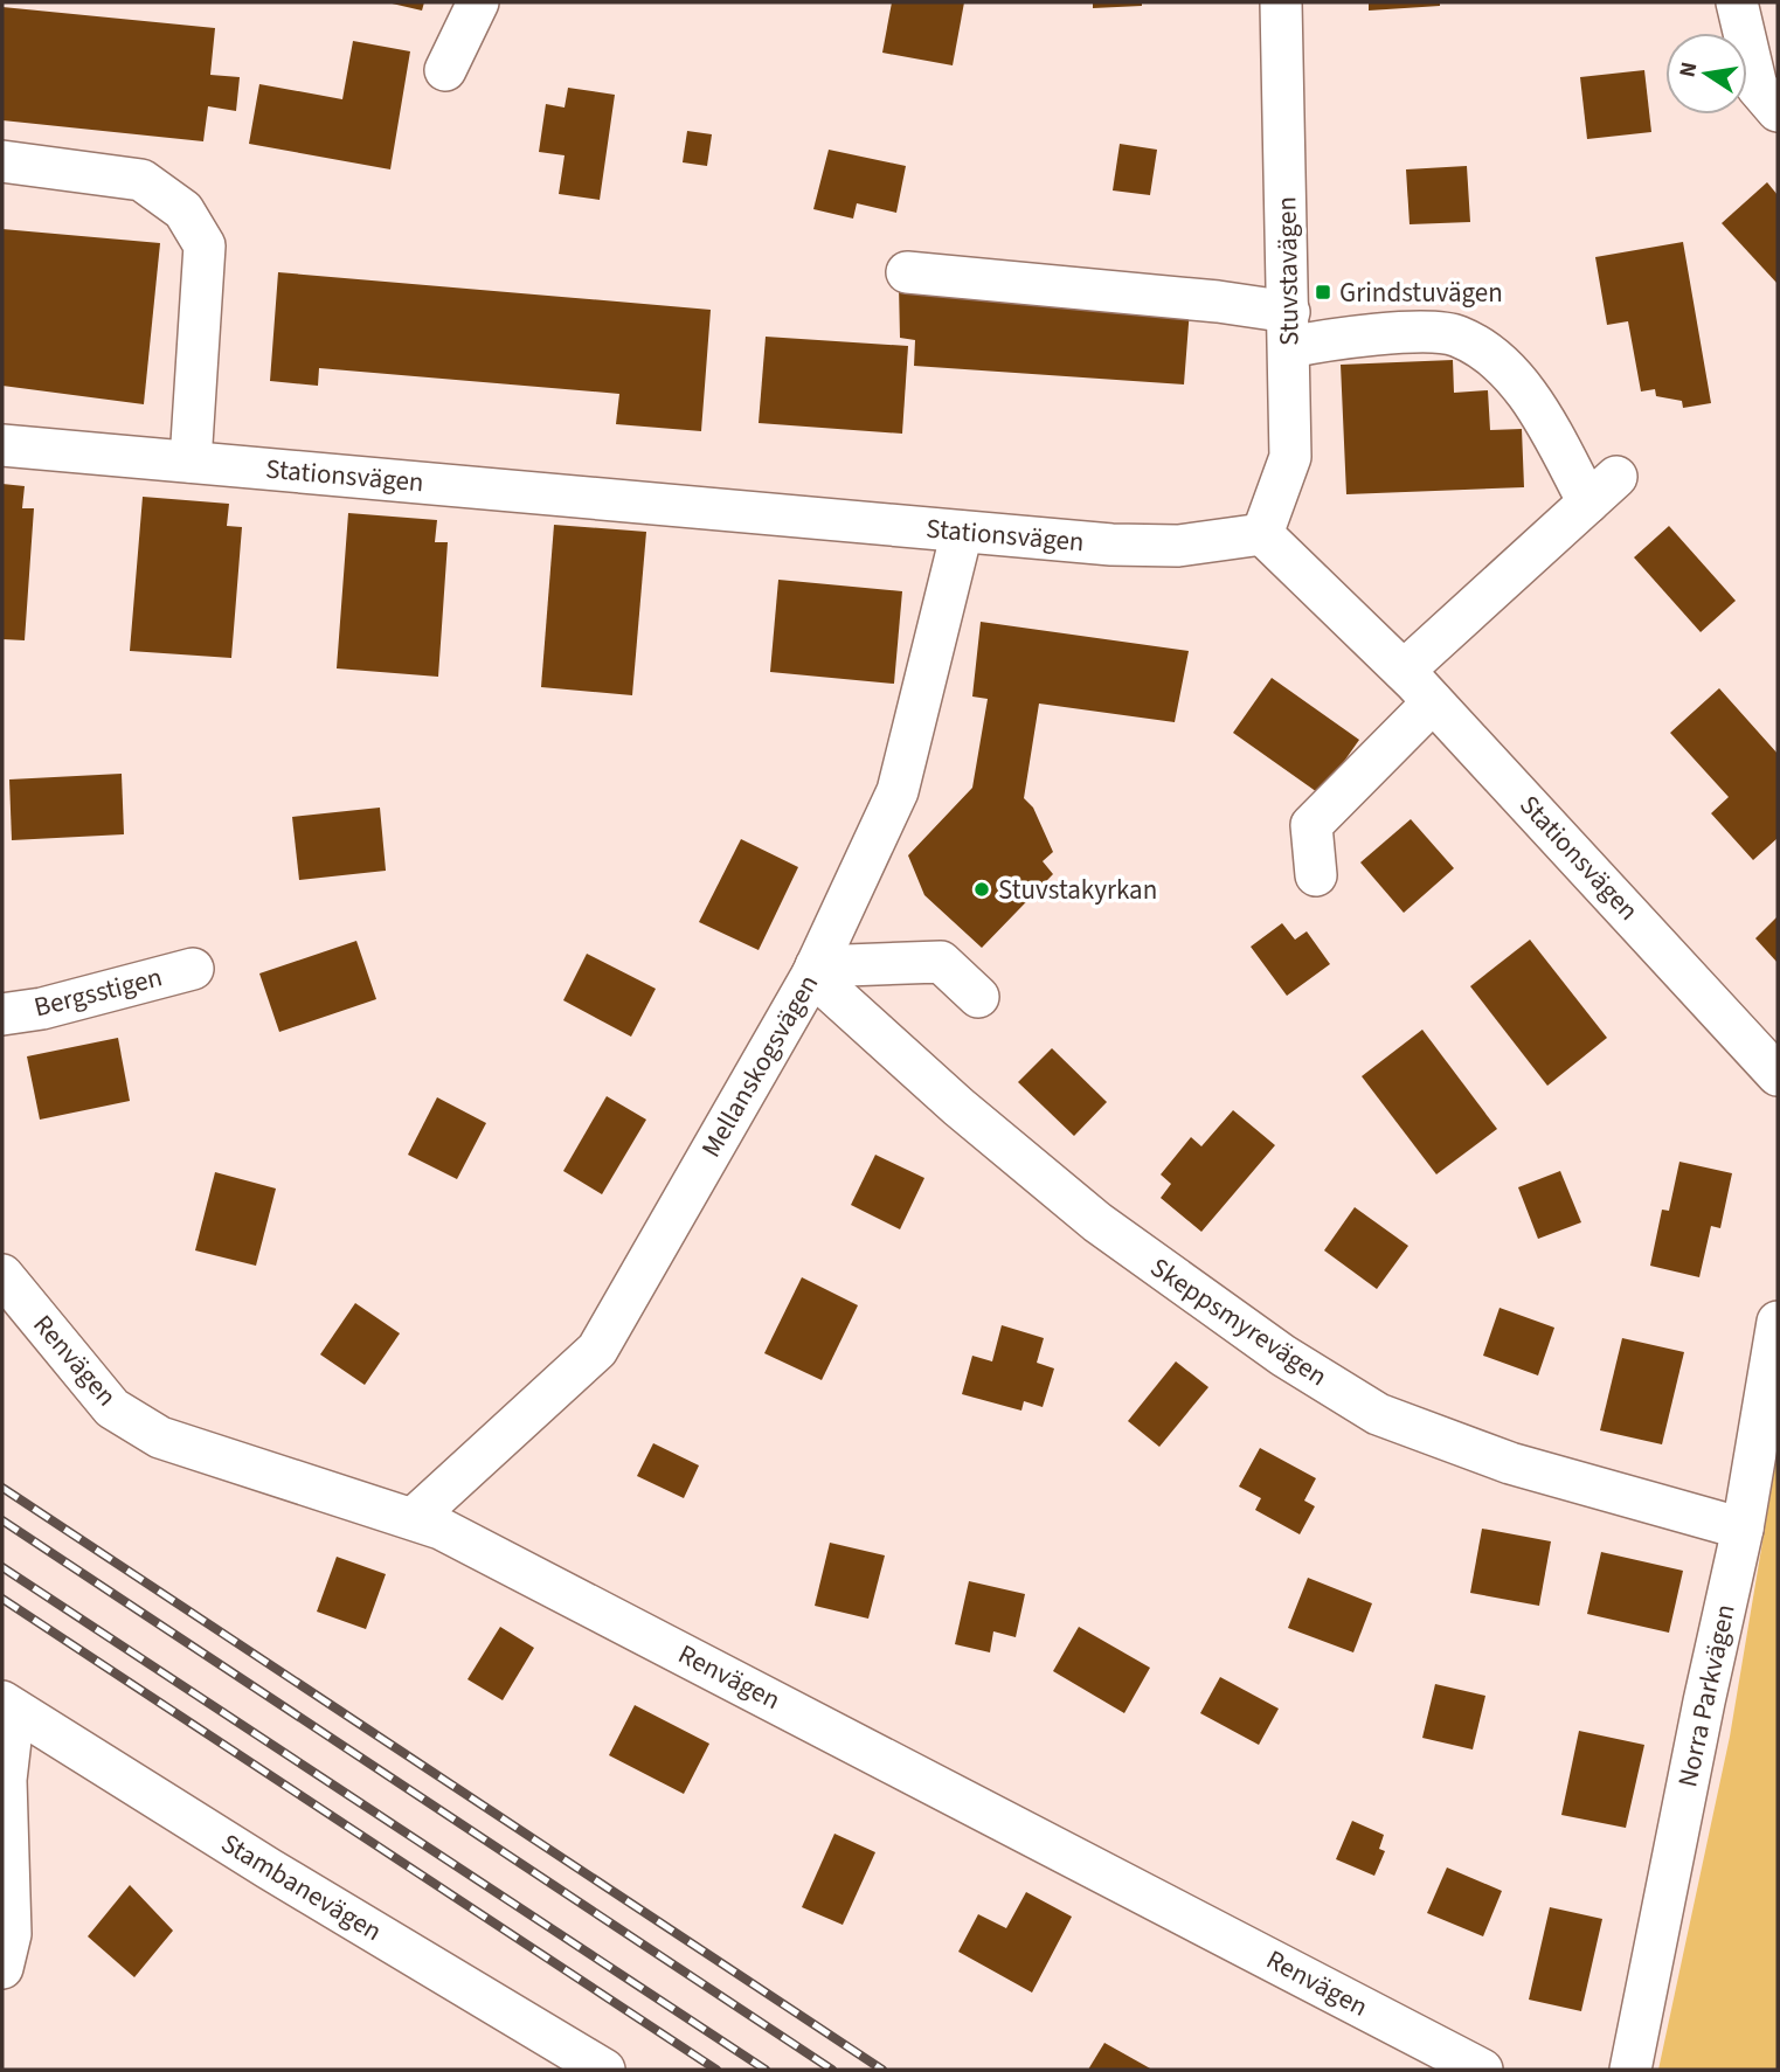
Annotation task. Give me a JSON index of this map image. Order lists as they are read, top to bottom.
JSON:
{
  "streets": {
    "street": [
      "Stuvstavägen",
      "Stationsvägen",
      "Bergsstigen",
      "Mellanskogsvägen",
      "Skeppsmyrevägen",
      "Renvägen",
      "Norra Parkvägen",
      "Stambanevägen"
    ]
  },
  "crossings": [
    ["Stuvstavägen", "Stationsvägen"],
    ["Stationsvägen", "Mellanskogsvägen"],
    ["Mellanskogsvägen", "Skeppsmyrevägen"],
    ["Mellanskogsvägen", "Renvägen"],
    ["Skeppsmyrevägen", "Norra Parkvägen"]
  ],
  "places": {
    "transit": ["Grindstuvägen"],
    "other": ["Stuvstakyrkan"]
  },
  "north": "left"
}
